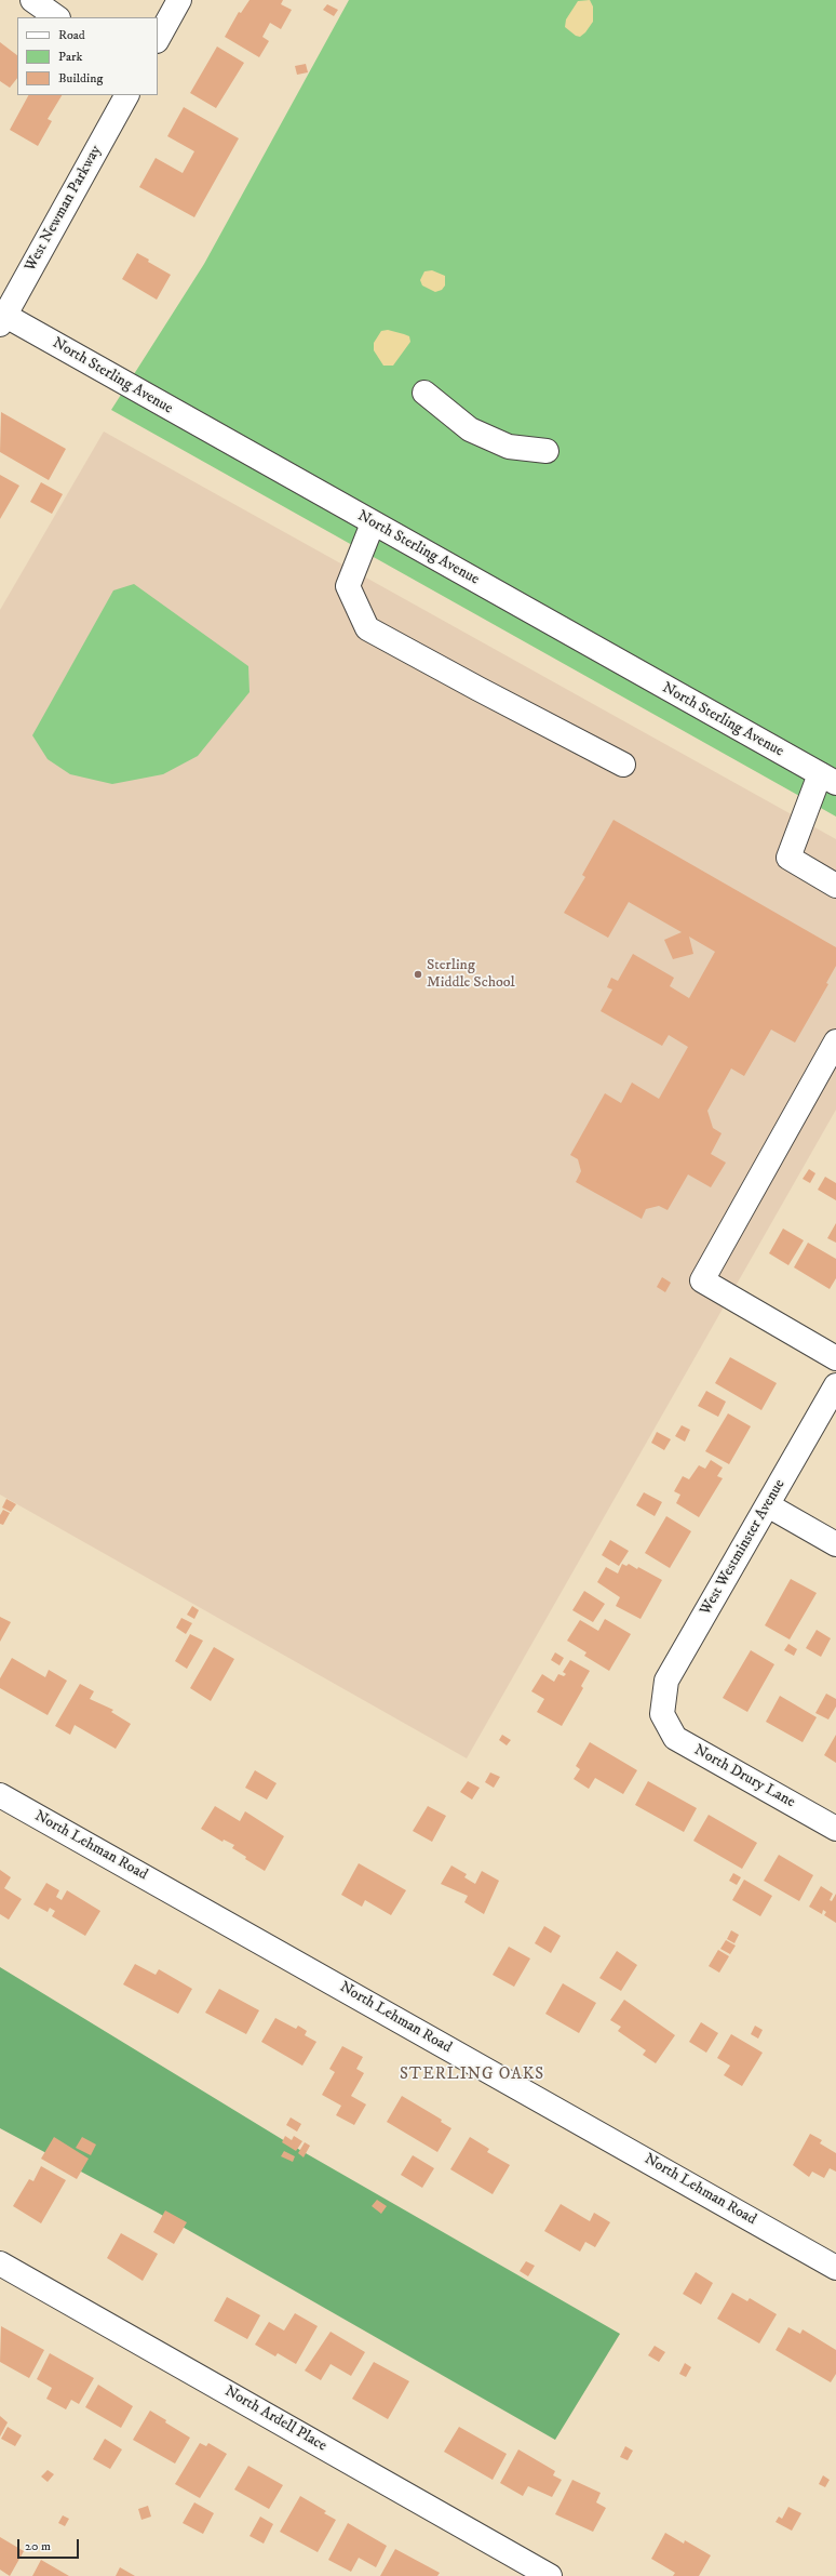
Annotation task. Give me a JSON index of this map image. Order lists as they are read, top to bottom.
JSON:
{
  "streets": {
    "street": [
      "West Newman Parkway",
      "North Sterling Avenue",
      "West Westminster Avenue",
      "North Drury Lane",
      "North Lehman Road",
      "North Ardell Place"
    ]
  },
  "crossings": [
    ["West Newman Parkway", "North Sterling Avenue"],
    ["West Westminster Avenue", "North Drury Lane"]
  ],
  "districts": ["STERLING OAKS"],
  "places": ["Sterling Middle School"],
  "legend": ["Road", "Park", "Building"],
  "scale_bar": "20 m"
}
